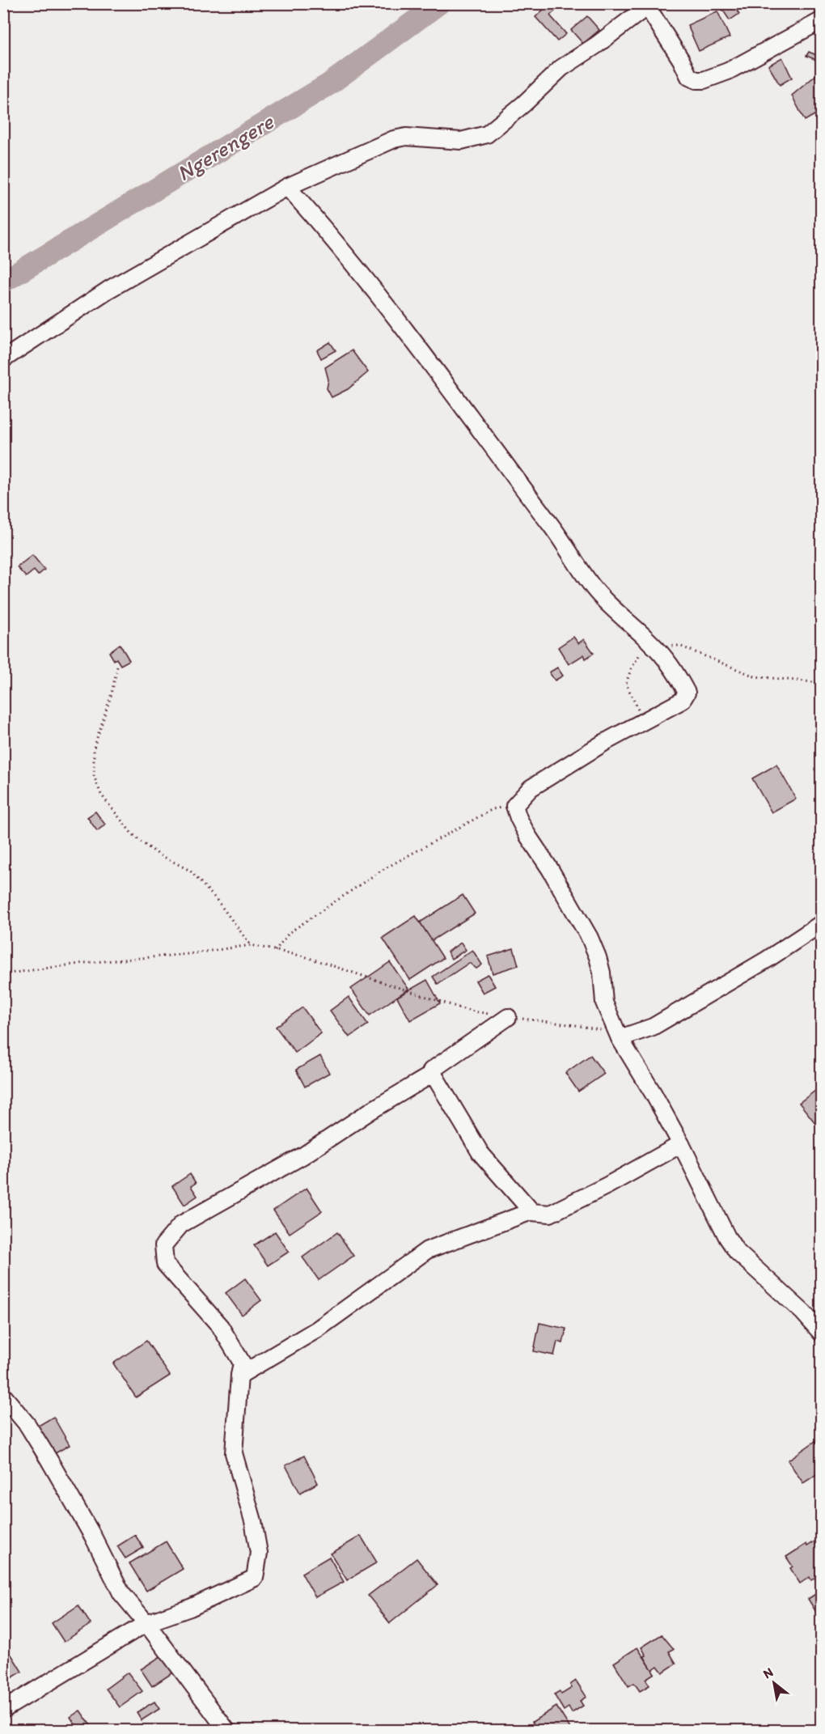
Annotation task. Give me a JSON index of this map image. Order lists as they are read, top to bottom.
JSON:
{
  "water": ["Ngerengere"],
  "north": "top left"
}
